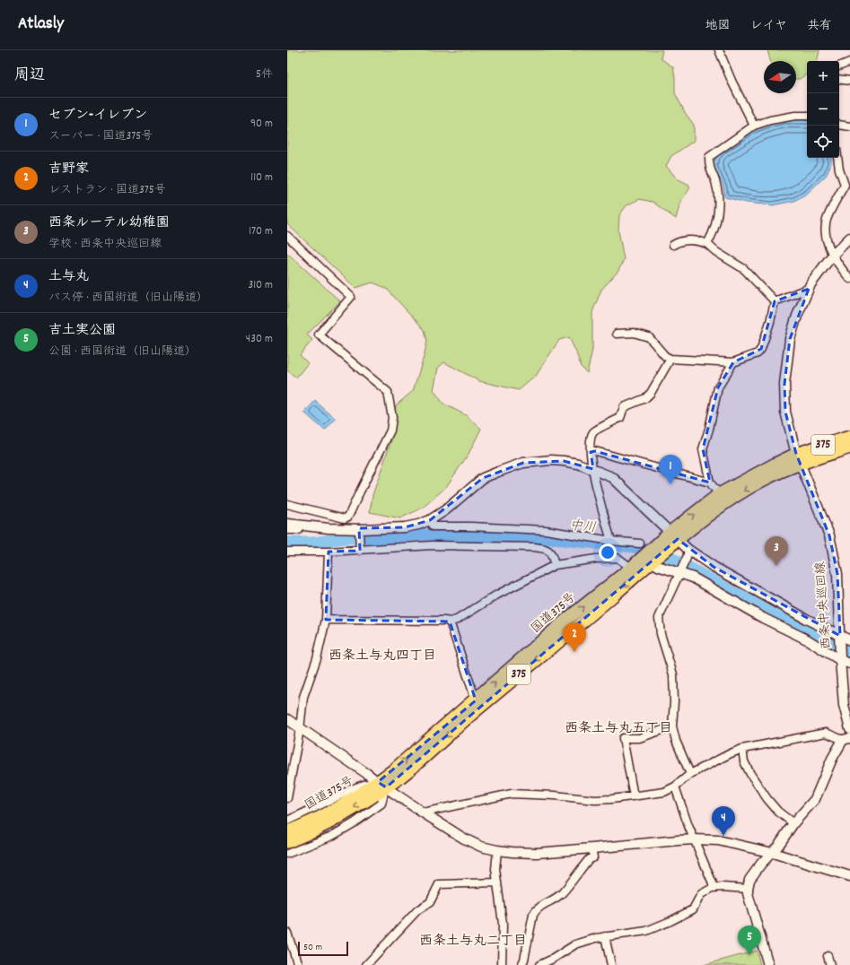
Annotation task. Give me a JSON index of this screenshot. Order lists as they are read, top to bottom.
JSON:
{
  "streets": {
    "highway": ["375", "国道375号"],
    "street": ["西条中央巡回線"]
  },
  "crossings": [
    ["西条中央巡回線", "国道375号"]
  ],
  "districts": ["西条土与丸四丁目", "西条土与丸五丁目", "西条土与丸二丁目"],
  "water": ["中川"],
  "scale_bar": "50 m",
  "north": "left",
  "page": {
    "header": "Atlasly",
    "nav": ["地図", "レイヤ", "共有"],
    "heading": ["周辺", "5件"],
    "map_buttons": ["+", "−"],
    "list": [
      {
        "mark": "1",
        "name": "セブン-イレブン",
        "note": "スーパー · 国道375号",
        "value": "90 m"
      },
      {
        "mark": "2",
        "name": "吉野家",
        "note": "レストラン · 国道375号",
        "value": "110 m"
      },
      {
        "mark": "3",
        "name": "西条ルーテル幼稚園",
        "note": "学校 · 西条中央巡回線",
        "value": "170 m"
      },
      {
        "mark": "4",
        "name": "土与丸",
        "note": "バス停 · 西国街道（旧山陽道）",
        "value": "310 m"
      },
      {
        "mark": "5",
        "name": "吉土実公園",
        "note": "公園 · 西国街道（旧山陽道）",
        "value": "430 m"
      }
    ],
    "pins": [
      "1",
      "3",
      "2",
      "4",
      "5"
    ],
    "scale": "50 m"
  }
}
